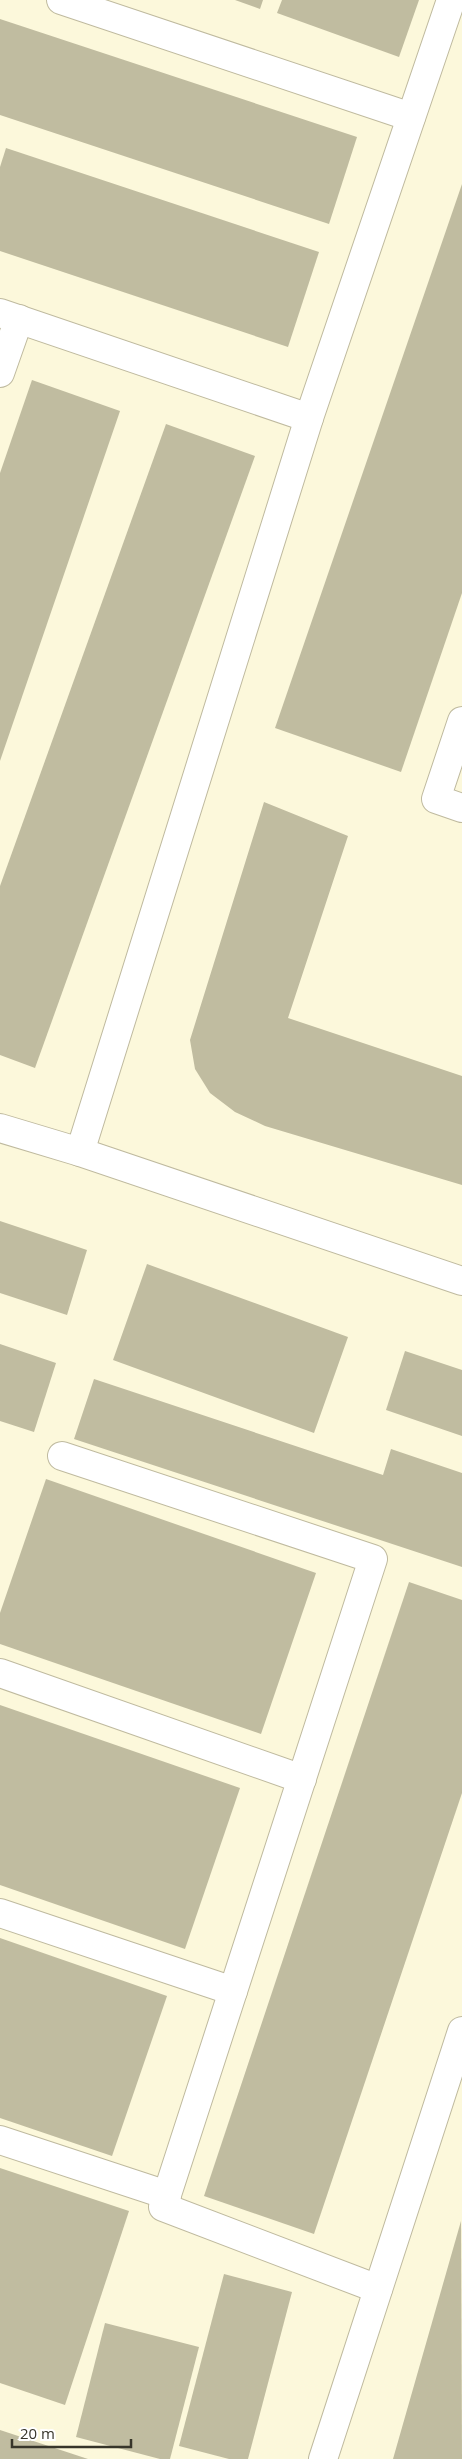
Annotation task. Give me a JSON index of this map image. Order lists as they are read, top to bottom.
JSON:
{
  "scale_bar": "20 m"
}
